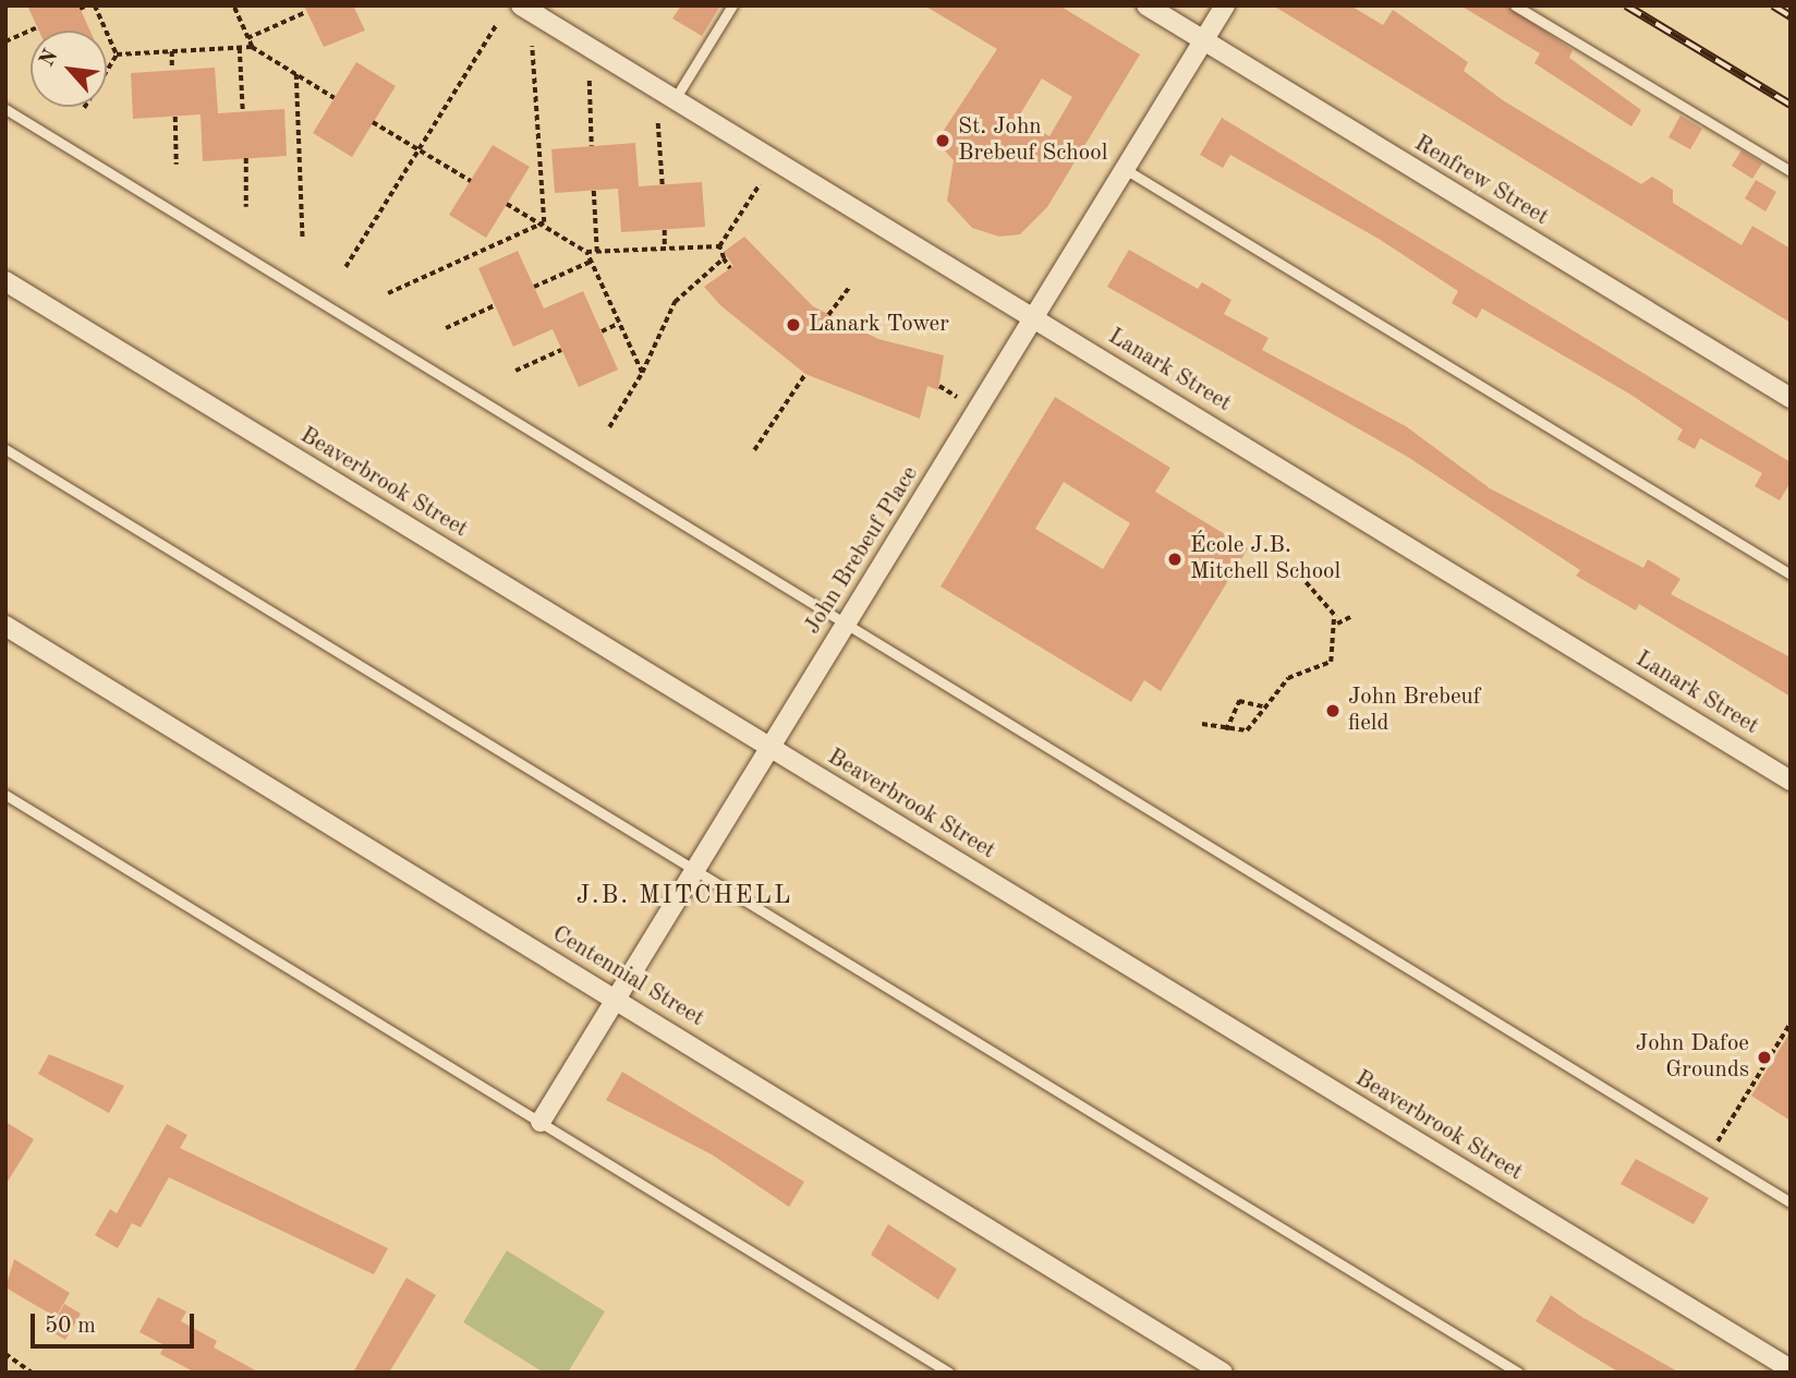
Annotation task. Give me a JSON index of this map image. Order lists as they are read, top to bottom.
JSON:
{
  "streets": {
    "street": [
      "Renfrew Street",
      "Lanark Street",
      "Beaverbrook Street",
      "John Brebeuf Place",
      "Centennial Street"
    ]
  },
  "crossings": [
    ["Renfrew Street", "John Brebeuf Place"],
    ["Lanark Street", "John Brebeuf Place"],
    ["Beaverbrook Street", "John Brebeuf Place"],
    ["John Brebeuf Place", "Centennial Street"]
  ],
  "districts": ["J.B. MITCHELL"],
  "places": [
    "St. John Brebeuf School",
    "Lanark Tower",
    "École J.B. Mitchell School",
    "John Brebeuf field",
    "John Dafoe Grounds"
  ],
  "scale_bar": "50 m",
  "north": "top left"
}
